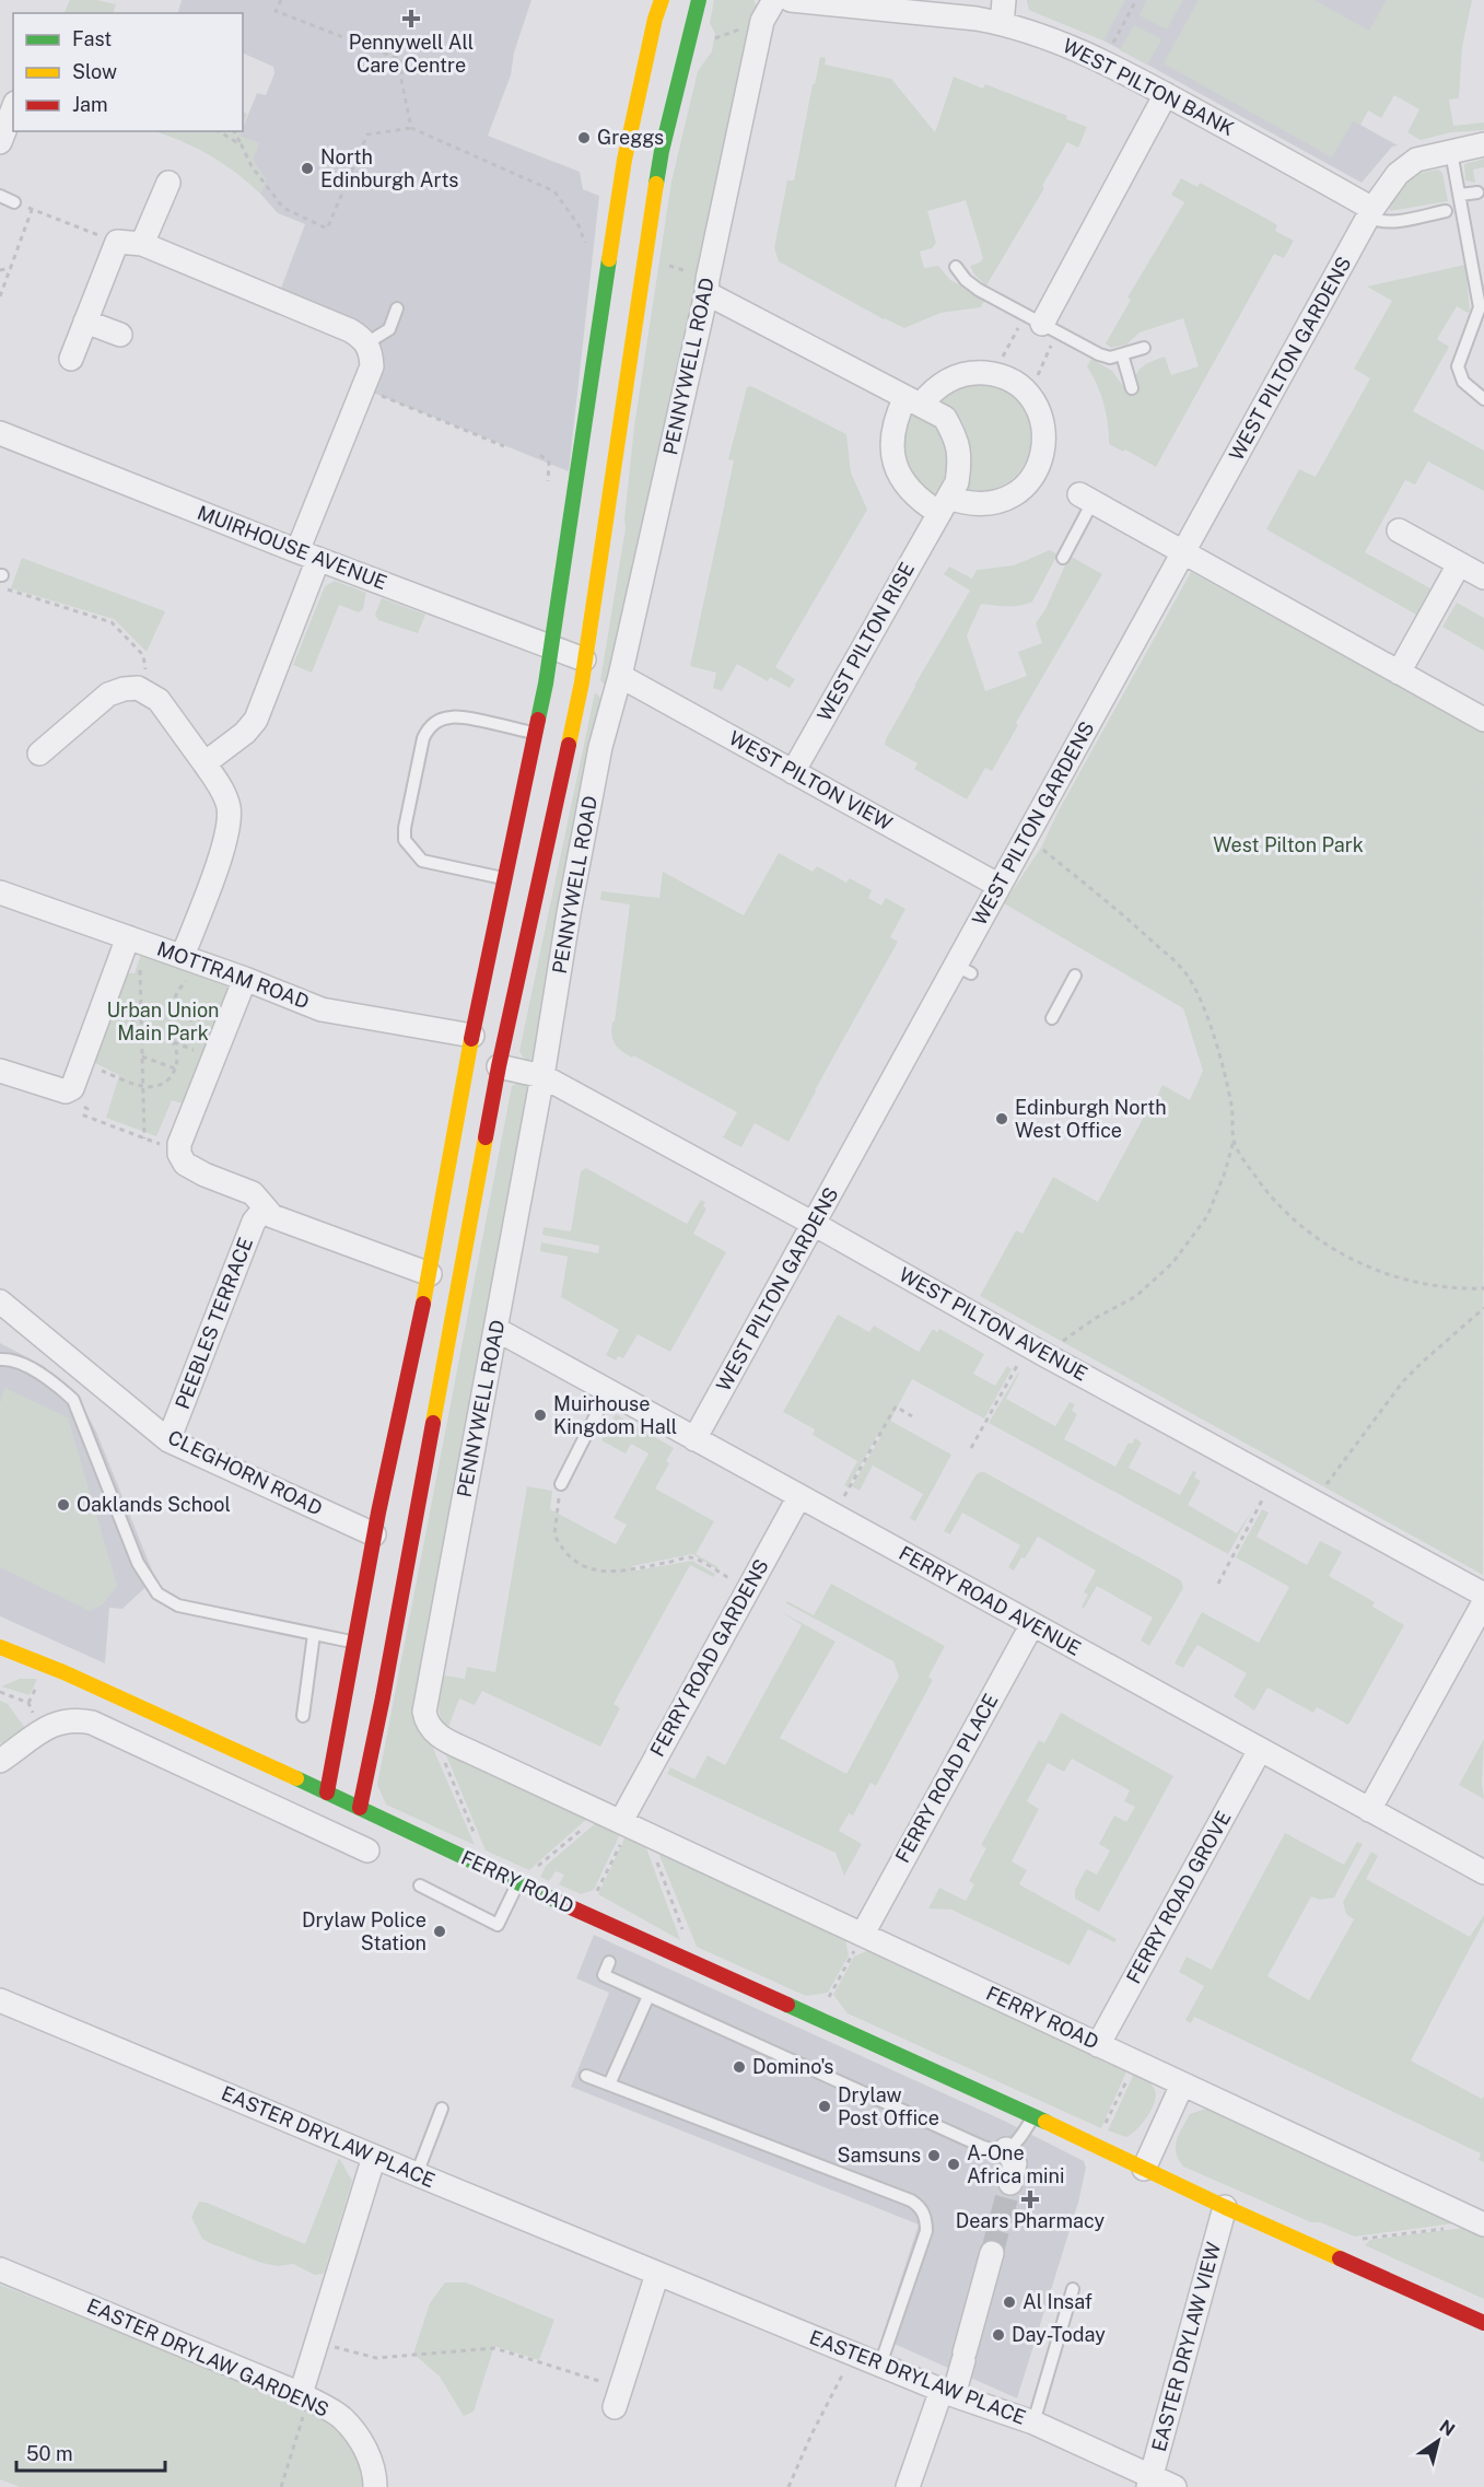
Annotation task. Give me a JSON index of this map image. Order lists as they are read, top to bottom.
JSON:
{
  "streets": {
    "street": [
      "WEST PILTON BANK",
      "WEST PILTON GARDENS",
      "PENNYWELL ROAD",
      "MUIRHOUSE AVENUE",
      "WEST PILTON RISE",
      "WEST PILTON VIEW",
      "MOTTRAM ROAD",
      "PEEBLES TERRACE",
      "WEST PILTON AVENUE",
      "CLEGHORN ROAD",
      "FERRY ROAD AVENUE",
      "FERRY ROAD GARDENS",
      "FERRY ROAD PLACE",
      "FERRY ROAD",
      "FERRY ROAD GROVE",
      "EASTER DRYLAW PLACE",
      "EASTER DRYLAW VIEW",
      "EASTER DRYLAW GARDENS"
    ]
  },
  "crossings": [
    ["WEST PILTON BANK", "WEST PILTON GARDENS"],
    ["WEST PILTON GARDENS", "WEST PILTON VIEW"],
    ["WEST PILTON GARDENS", "WEST PILTON AVENUE"],
    ["WEST PILTON GARDENS", "FERRY ROAD AVENUE"],
    ["PENNYWELL ROAD", "MUIRHOUSE AVENUE"],
    ["PENNYWELL ROAD", "WEST PILTON RISE"],
    ["PENNYWELL ROAD", "WEST PILTON VIEW"],
    ["PENNYWELL ROAD", "MOTTRAM ROAD"],
    ["PENNYWELL ROAD", "WEST PILTON AVENUE"],
    ["PENNYWELL ROAD", "CLEGHORN ROAD"],
    ["PENNYWELL ROAD", "FERRY ROAD AVENUE"],
    ["PENNYWELL ROAD", "FERRY ROAD"],
    ["WEST PILTON RISE", "WEST PILTON VIEW"],
    ["PEEBLES TERRACE", "CLEGHORN ROAD"],
    ["FERRY ROAD AVENUE", "FERRY ROAD GARDENS"],
    ["FERRY ROAD AVENUE", "FERRY ROAD PLACE"],
    ["FERRY ROAD AVENUE", "FERRY ROAD GROVE"],
    ["FERRY ROAD GARDENS", "FERRY ROAD"],
    ["FERRY ROAD PLACE", "FERRY ROAD"],
    ["FERRY ROAD", "FERRY ROAD GROVE"],
    ["FERRY ROAD", "EASTER DRYLAW VIEW"],
    ["EASTER DRYLAW PLACE", "EASTER DRYLAW VIEW"]
  ],
  "parks": ["West Pilton Park", "Urban Union Main Park"],
  "places": {
    "health": ["Pennywell All Care Centre", "Dears Pharmacy"],
    "other": [
      "Greggs",
      "North Edinburgh Arts",
      "Edinburgh North West Office",
      "Muirhouse Kingdom Hall",
      "Oaklands School",
      "Drylaw Police Station",
      "Domino's",
      "Drylaw Post Office",
      "Samsuns",
      "A-One Africa mini",
      "Al Insaf",
      "Day-Today"
    ]
  },
  "legend": ["Fast", "Slow", "Jam"],
  "scale_bar": "50 m",
  "north": "top right"
}
